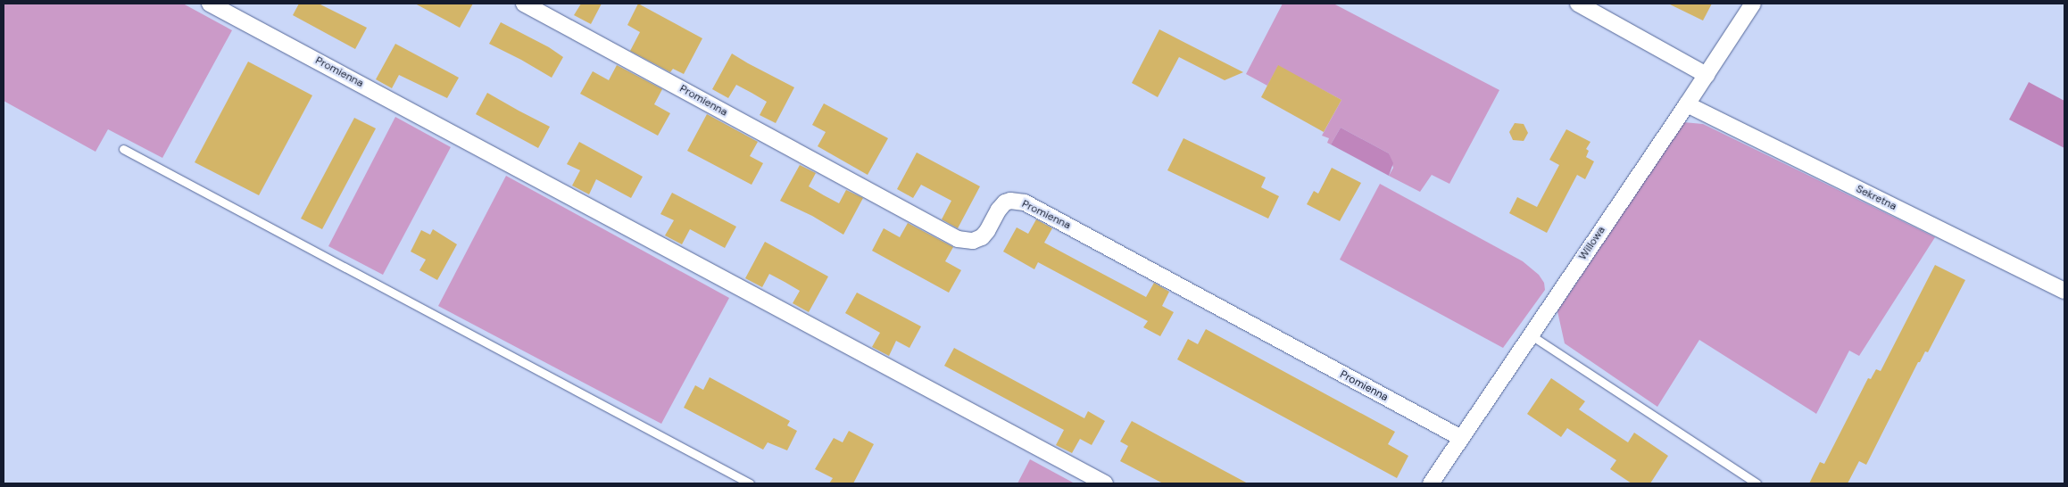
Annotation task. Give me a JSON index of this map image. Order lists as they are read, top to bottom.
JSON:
{
  "streets": {
    "street": ["Promienna", "Sekretna", "Willowa"]
  },
  "crossings": [
    ["Promienna", "Willowa"],
    ["Sekretna", "Willowa"]
  ]
}
